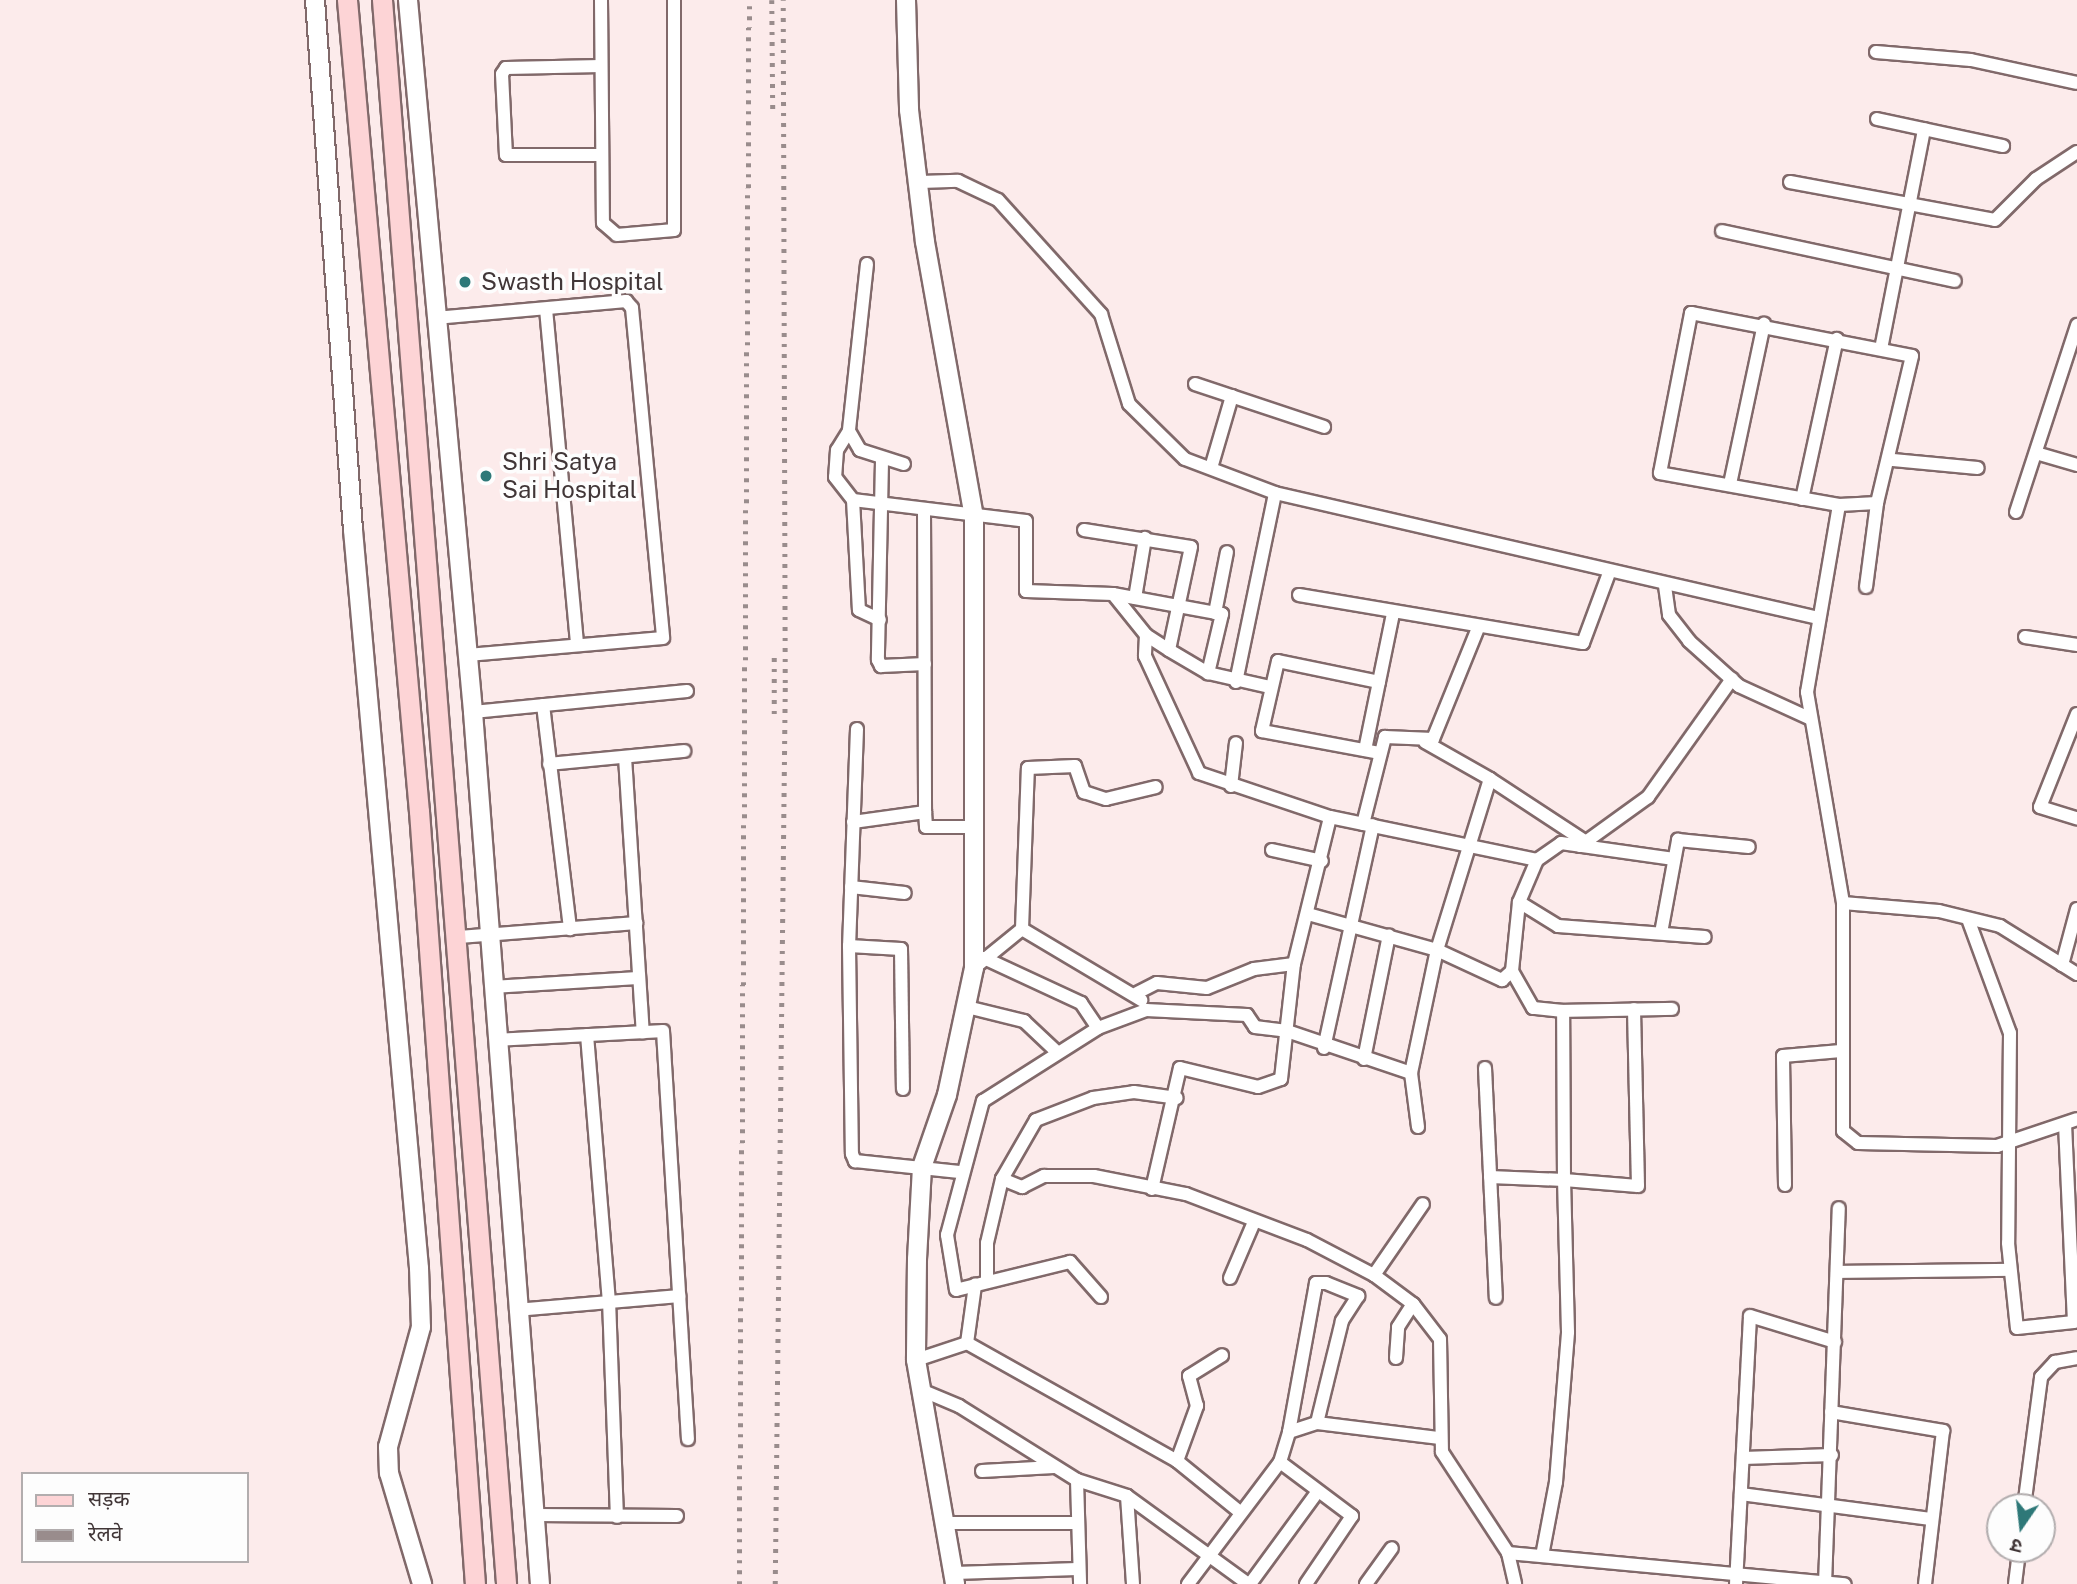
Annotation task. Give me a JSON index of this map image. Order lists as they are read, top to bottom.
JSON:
{
  "places": ["Swasth Hospital", "Shri Satya Sai Hospital"],
  "legend": ["सड़क", "रेलवे"],
  "north": "bottom"
}
